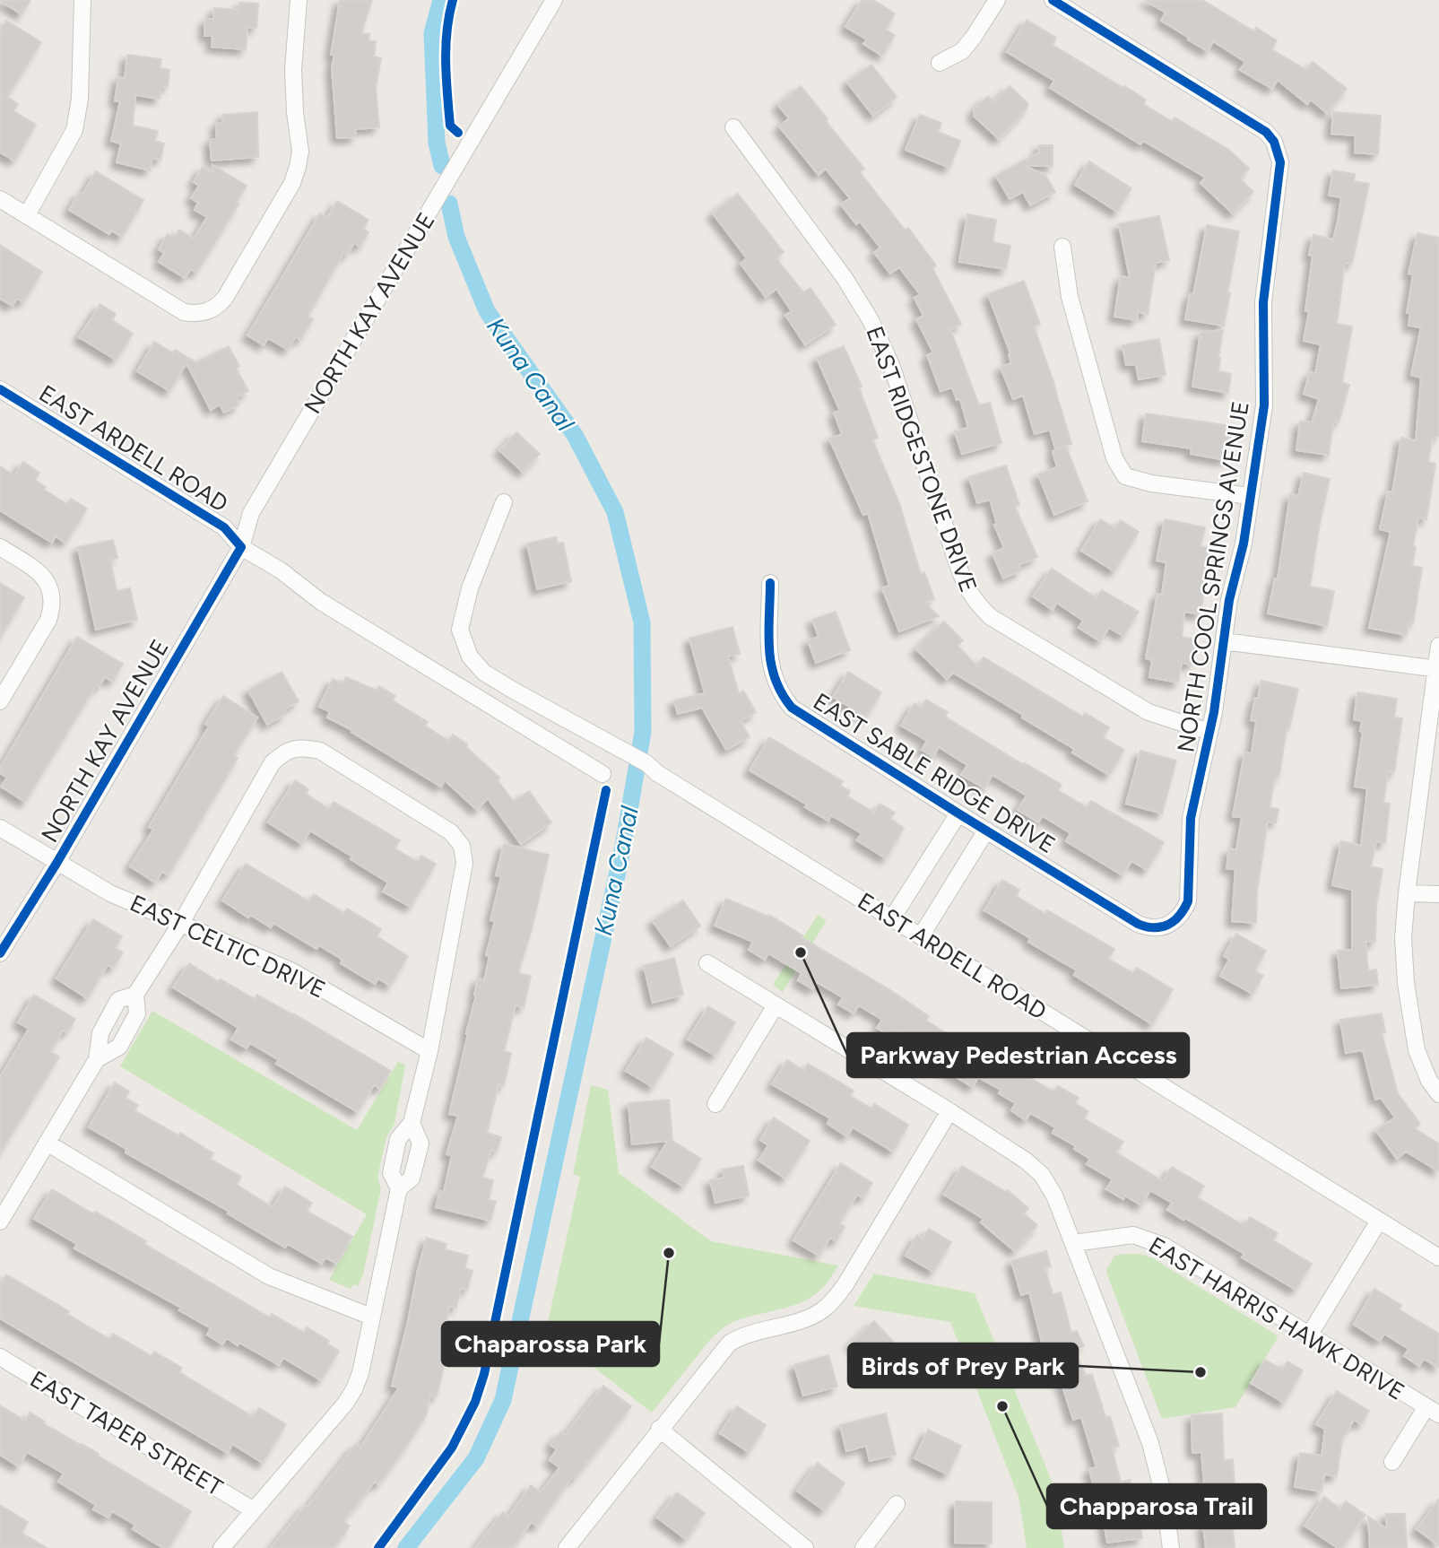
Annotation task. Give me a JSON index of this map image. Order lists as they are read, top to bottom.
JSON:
{
  "streets": {
    "street": [
      "NORTH KAY AVENUE",
      "EAST ARDELL ROAD",
      "EAST RIDGESTONE DRIVE",
      "NORTH COOL SPRINGS AVENUE",
      "EAST SABLE RIDGE DRIVE",
      "EAST CELTIC DRIVE",
      "EAST HARRIS HAWK DRIVE",
      "EAST TAPER STREET"
    ]
  },
  "crossings": [
    ["NORTH KAY AVENUE", "EAST ARDELL ROAD"],
    ["NORTH KAY AVENUE", "EAST CELTIC DRIVE"],
    ["EAST RIDGESTONE DRIVE", "NORTH COOL SPRINGS AVENUE"],
    ["NORTH COOL SPRINGS AVENUE", "EAST SABLE RIDGE DRIVE"]
  ],
  "water": ["Kuna Canal"],
  "places": [
    "Parkway Pedestrian Access",
    "Chaparossa Park",
    "Birds of Prey Park",
    "Chapparosa Trail"
  ]
}
